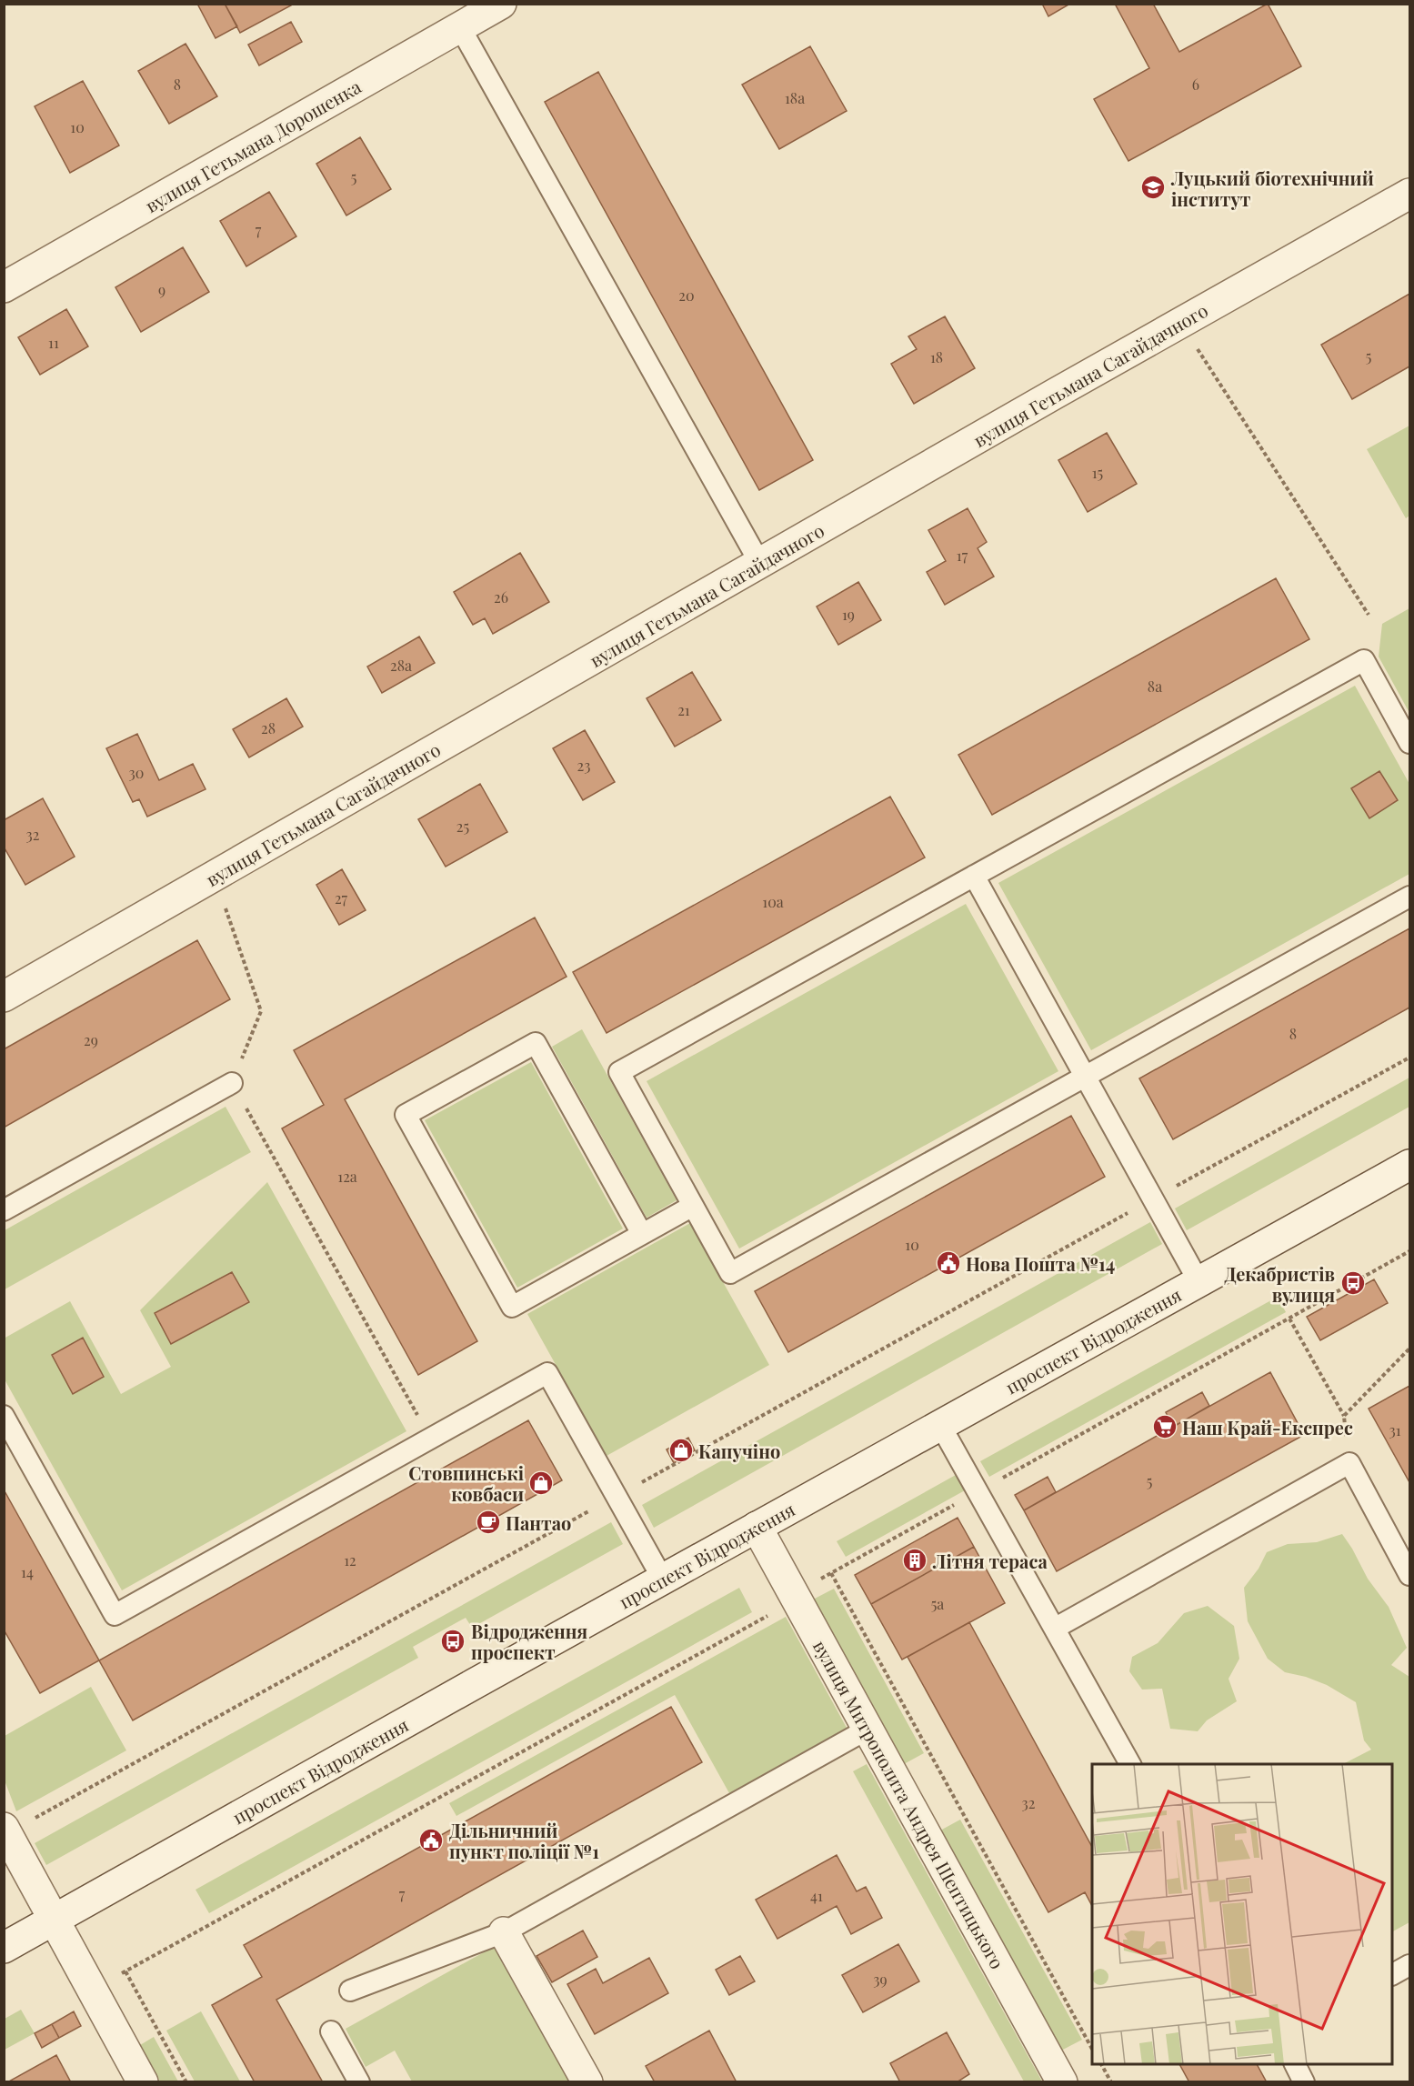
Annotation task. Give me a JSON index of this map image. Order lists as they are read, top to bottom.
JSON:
{
  "streets": {
    "street": [
      "вулиця Гетьмана Дорошенка",
      "вулиця Гетьмана Сагайдачного",
      "проспект Відродження",
      "вулиця Митрополита Андрея Шептицького"
    ]
  },
  "crossings": [
    ["проспект Відродження", "вулиця Митрополита Андрея Шептицького"]
  ],
  "places": {
    "school or university": ["Луцький біотехнічний інститут"],
    "public building": ["Нова Пошта №14", "Дільничний пункт поліції №1"],
    "bus stop": ["Декабристів вулиця", "Відродження проспект"],
    "supermarket": ["Наш Край-Експрес"],
    "shop": ["Капучіно", "Стовпинські ковбаси"],
    "cafe": ["Пантао"],
    "building": ["Літня тераса"]
  },
  "house_numbers": [
    "8",
    "6",
    "18а",
    "10",
    "5",
    "7",
    "9",
    "20",
    "11",
    "5",
    "18",
    "15",
    "17",
    "26",
    "19",
    "28а",
    "8а",
    "21",
    "28",
    "23",
    "30",
    "25",
    "32",
    "27",
    "10а",
    "8",
    "29",
    "12а",
    "10",
    "31",
    "5",
    "12",
    "14",
    "5а",
    "32",
    "7",
    "41",
    "39"
  ]
}
